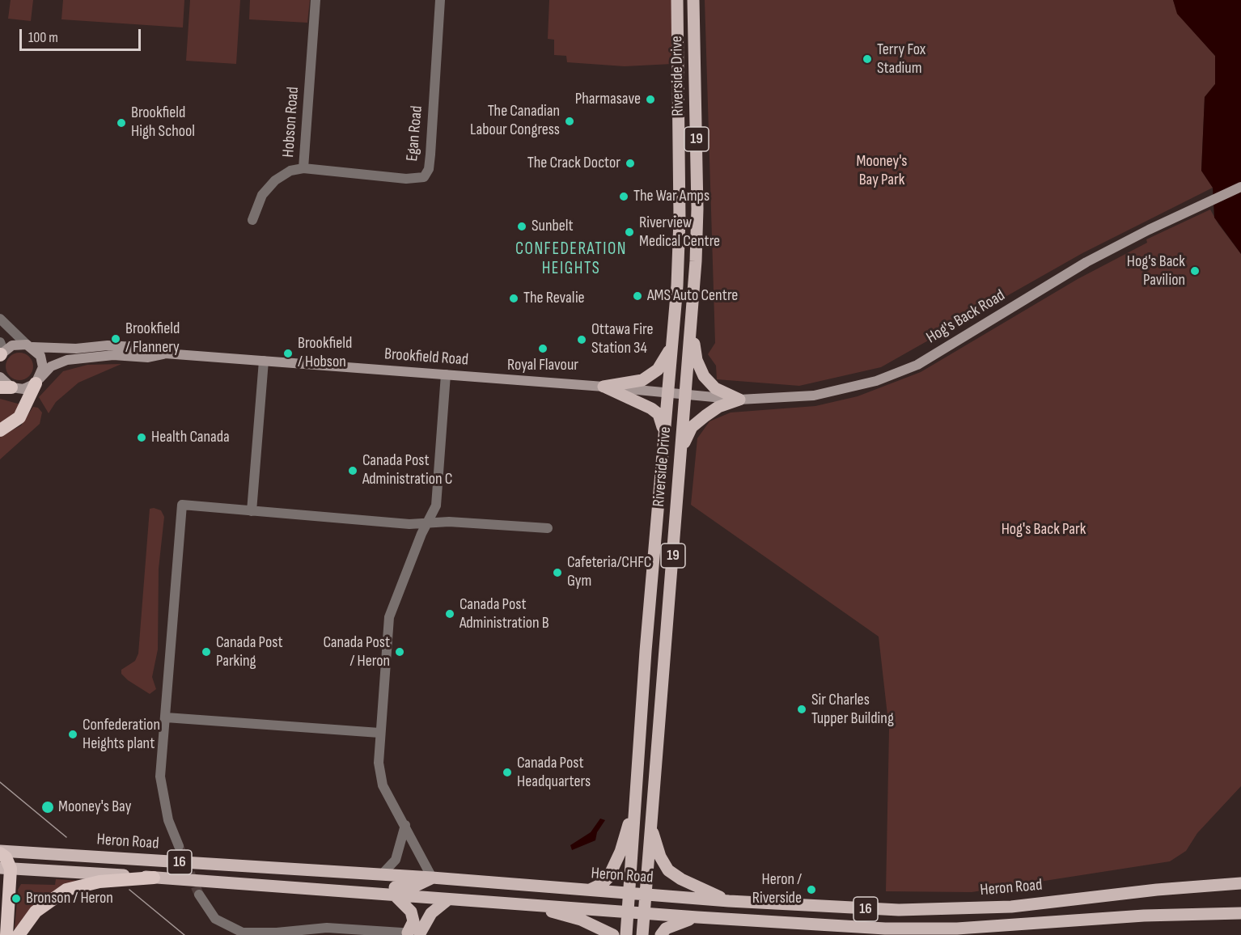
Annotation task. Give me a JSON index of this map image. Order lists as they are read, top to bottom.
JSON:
{
  "streets": {
    "main road": [
      "Riverside Drive",
      "19",
      "Hog's Back Road",
      "Brookfield Road",
      "Heron Road",
      "16"
    ],
    "street": ["Hobson Road", "Egan Road"]
  },
  "crossings": [
    ["Riverside Drive", "Hog's Back Road"],
    ["Riverside Drive", "Brookfield Road"],
    ["Riverside Drive", "Heron Road"],
    ["Riverside Drive", "16"],
    ["Hobson Road", "Egan Road"],
    ["Hog's Back Road", "Brookfield Road"]
  ],
  "districts": ["CONFEDERATION HEIGHTS"],
  "parks": ["Mooney's Bay Park", "Hog's Back Park"],
  "places": [
    "Terry Fox Stadium",
    "Pharmasave",
    "The Canadian Labour Congress",
    "Brookfield High School",
    "The Crack Doctor",
    "The War Amps",
    "Sunbelt",
    "Riverview Medical Centre",
    "Hog's Back Pavilion",
    "AMS Auto Centre",
    "The Revalie",
    "Brookfield / Flannery",
    "Ottawa Fire Station 34",
    "Royal Flavour",
    "Brookfield / Hobson",
    "Health Canada",
    "Canada Post Administration C",
    "Cafeteria/CHFC Gym",
    "Canada Post Administration B",
    "Canada Post Parking",
    "Canada Post / Heron",
    "Sir Charles Tupper Building",
    "Confederation Heights plant",
    "Canada Post Headquarters",
    "Mooney's Bay",
    "Heron / Riverside",
    "Bronson / Heron"
  ],
  "scale_bar": "100 m"
}
